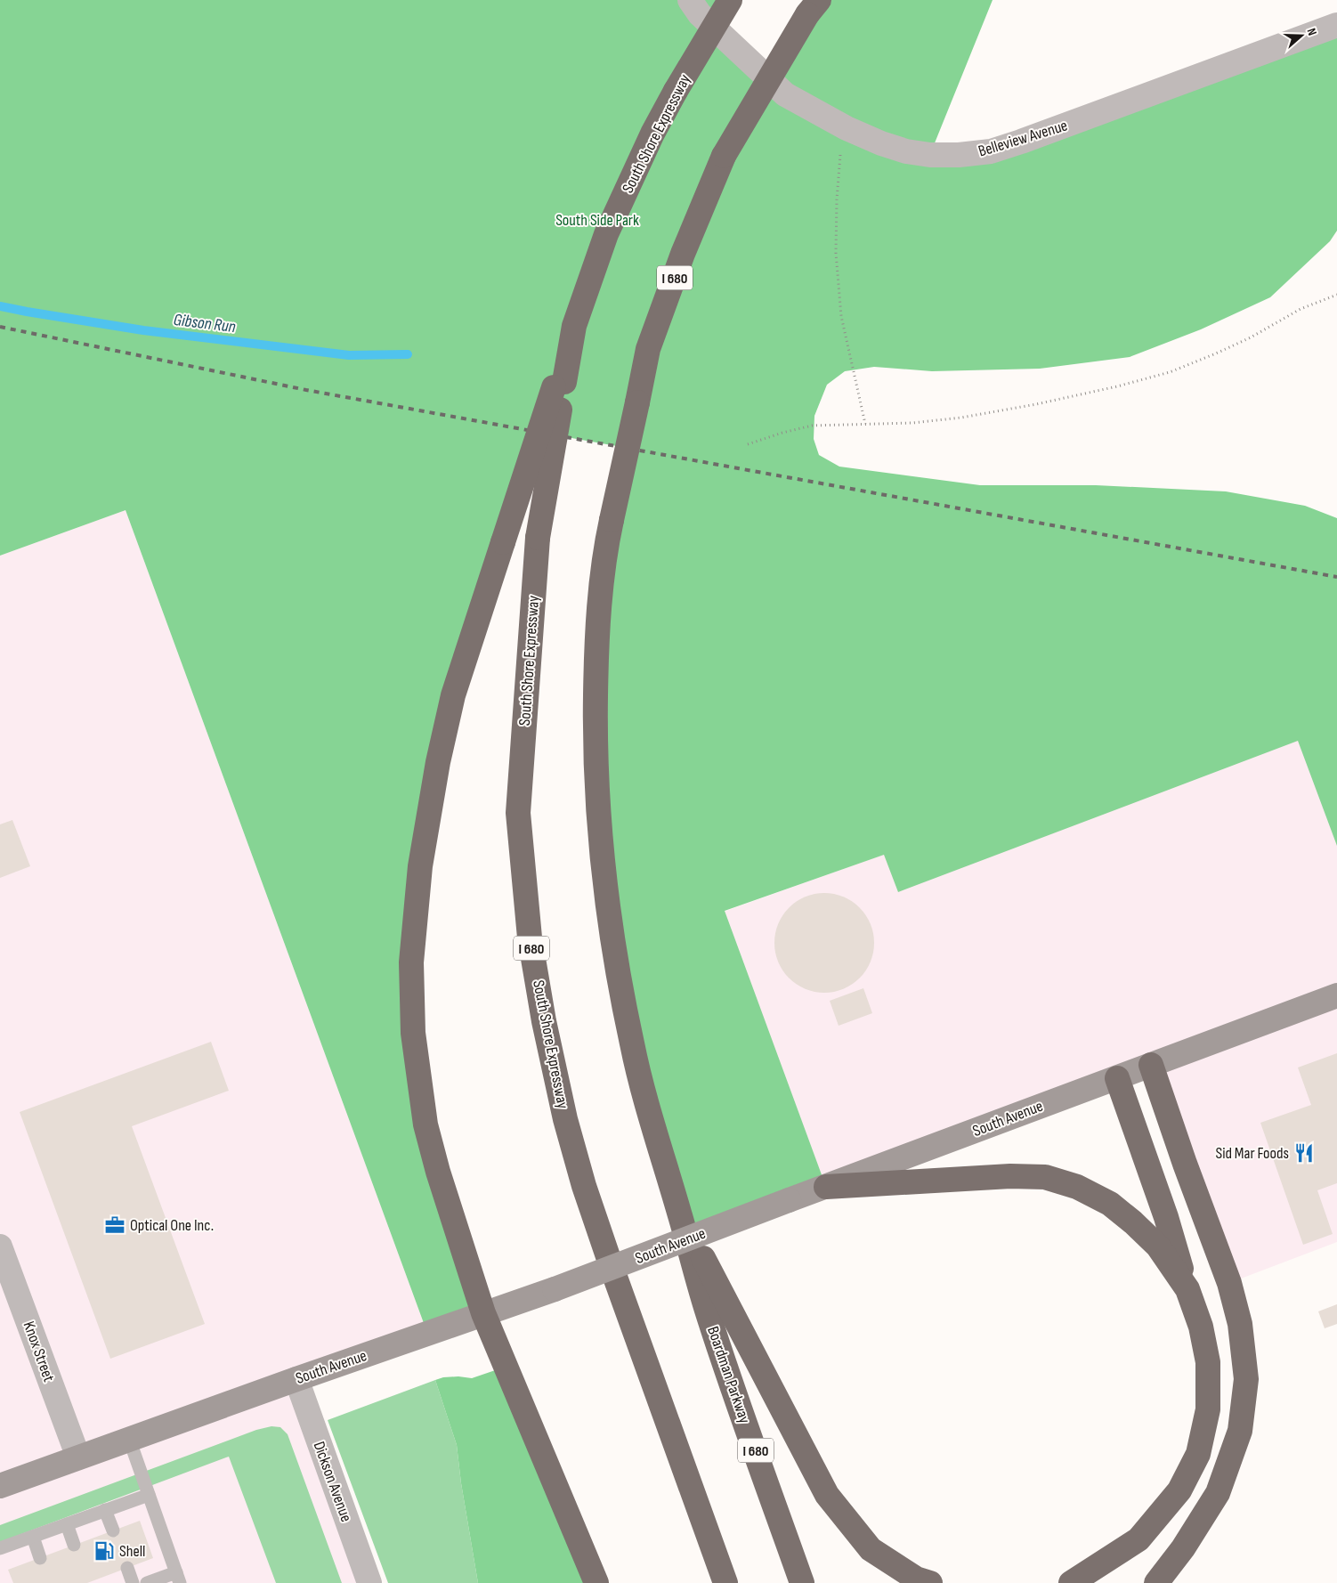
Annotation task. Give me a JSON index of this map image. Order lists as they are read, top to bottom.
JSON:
{
  "streets": {
    "highway": ["South Shore Expressway", "I 680", "Boardman Parkway"],
    "main road": ["South Avenue"],
    "street": ["Belleview Avenue", "Knox Street", "Dickson Avenue"]
  },
  "crossings": [
    ["I 680", "Boardman Parkway"],
    ["South Avenue", "Knox Street"],
    ["South Avenue", "Dickson Avenue"]
  ],
  "water": ["Gibson Run"],
  "parks": ["South Side Park"],
  "places": {
    "restaurant": ["Sid Mar Foods"],
    "office": ["Optical One Inc."],
    "fuel station": ["Shell"]
  },
  "north": "right"
}
